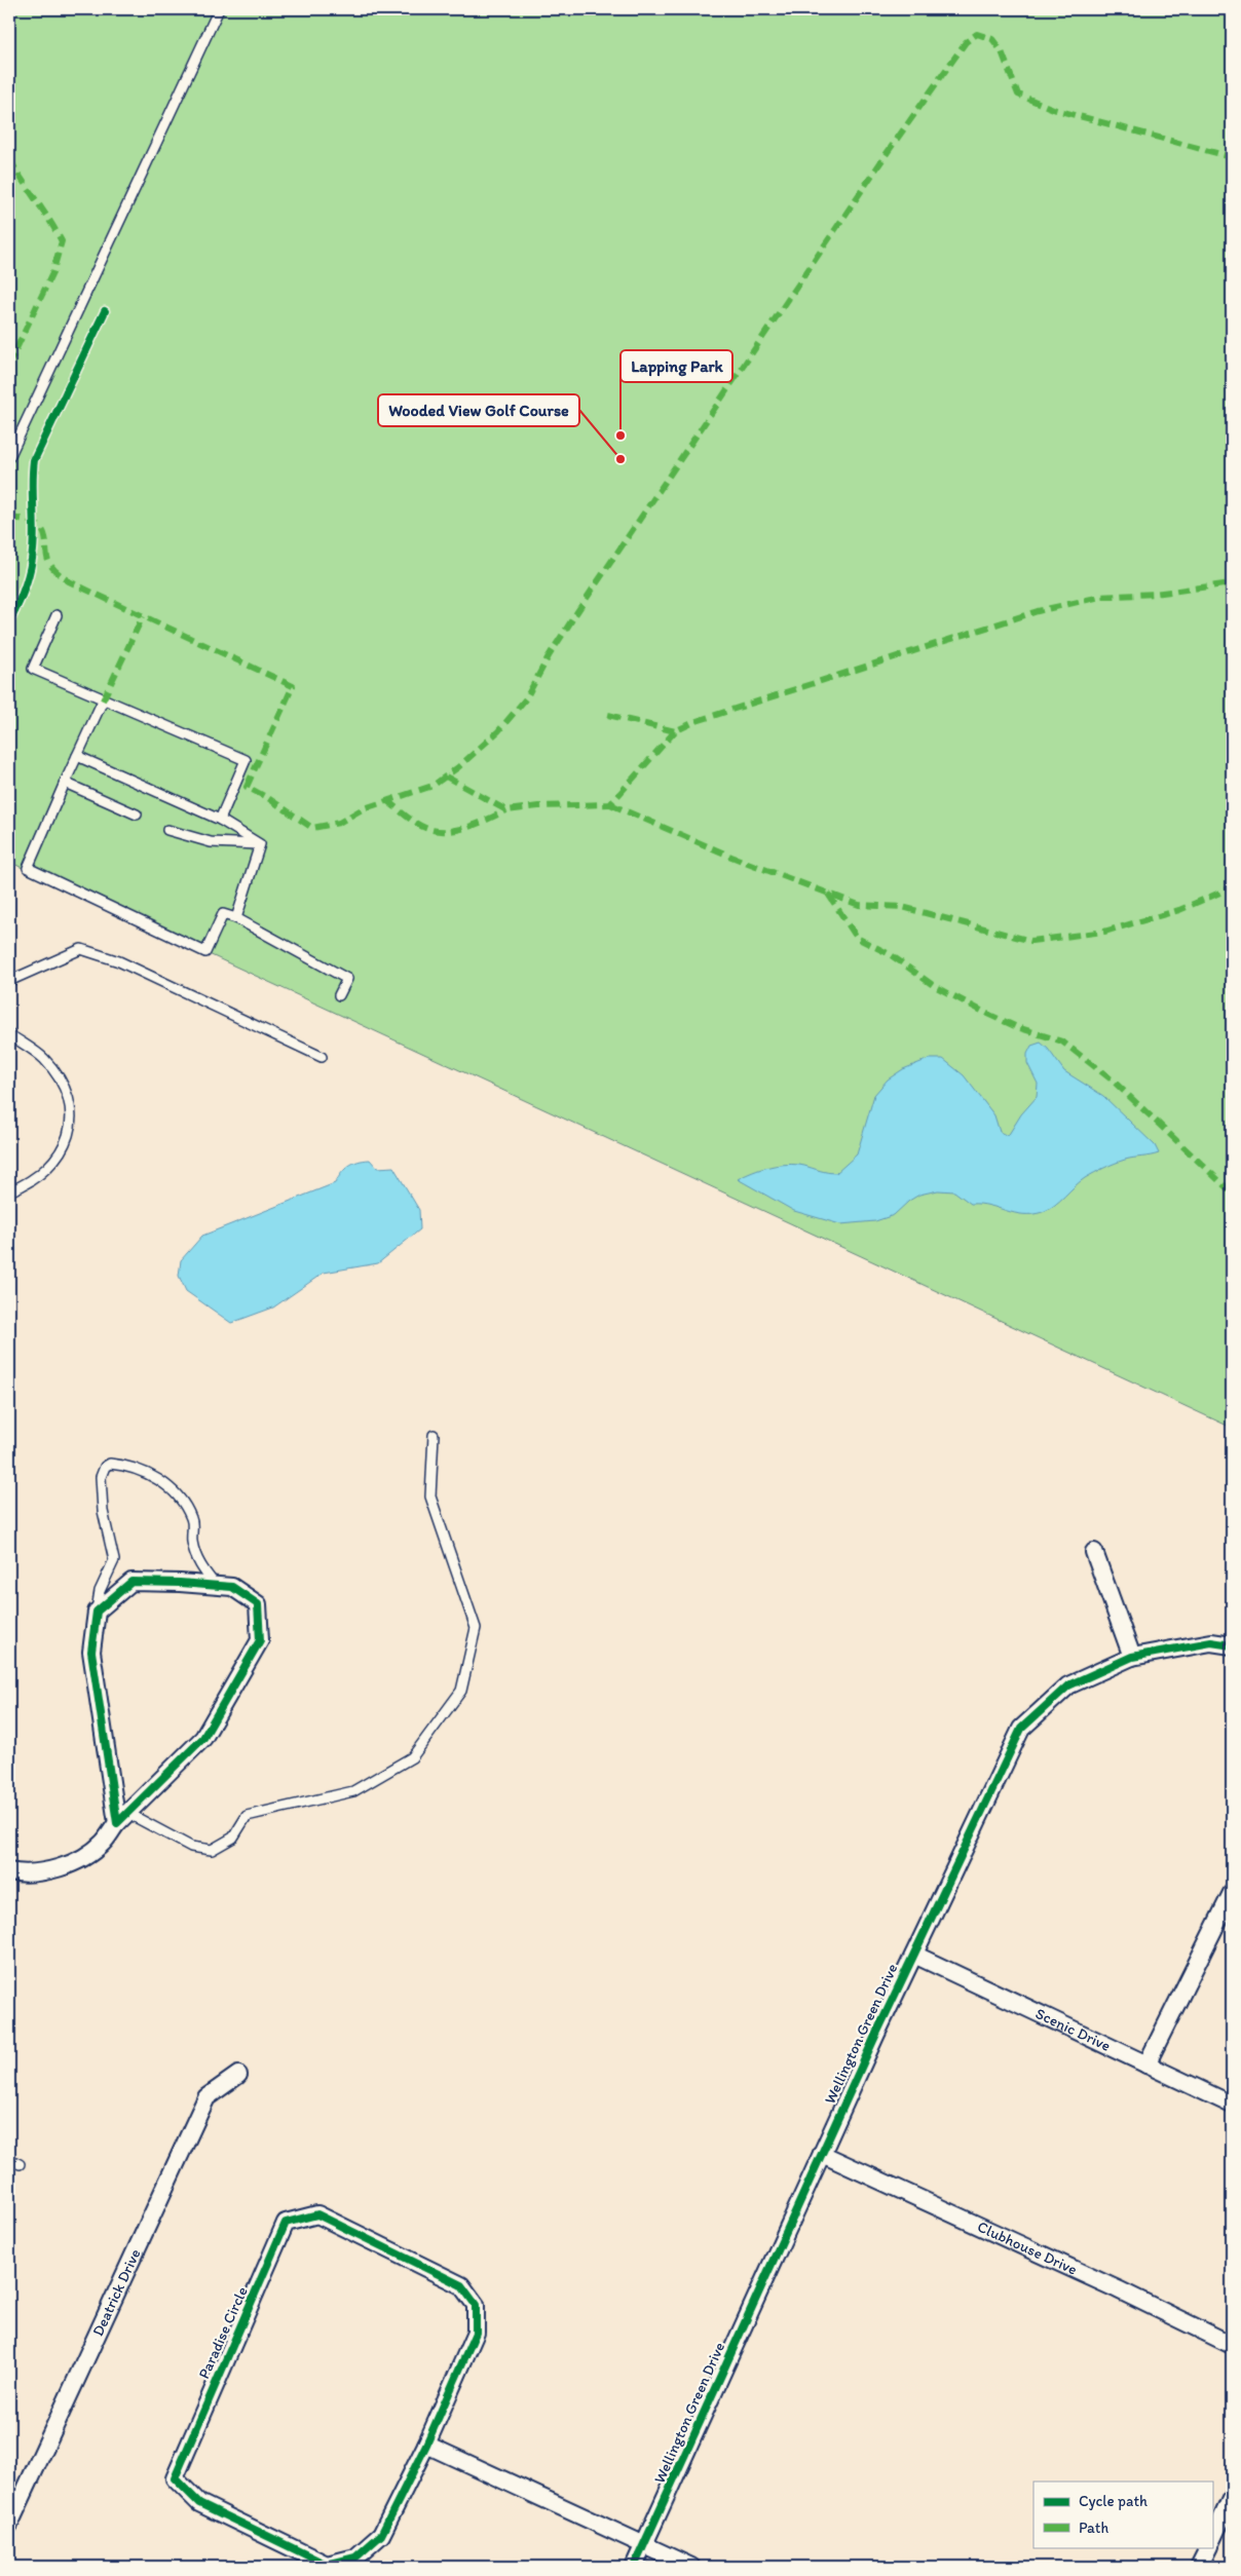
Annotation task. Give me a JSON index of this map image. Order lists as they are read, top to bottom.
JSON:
{
  "streets": {
    "street": [
      "Scenic Drive",
      "Wellington Green Drive",
      "Clubhouse Drive",
      "Deatrick Drive",
      "Paradise Circle"
    ]
  },
  "crossings": [
    ["Scenic Drive", "Wellington Green Drive"],
    ["Wellington Green Drive", "Clubhouse Drive"]
  ],
  "places": ["Lapping Park", "Wooded View Golf Course"],
  "legend": ["Cycle path", "Path"]
}
